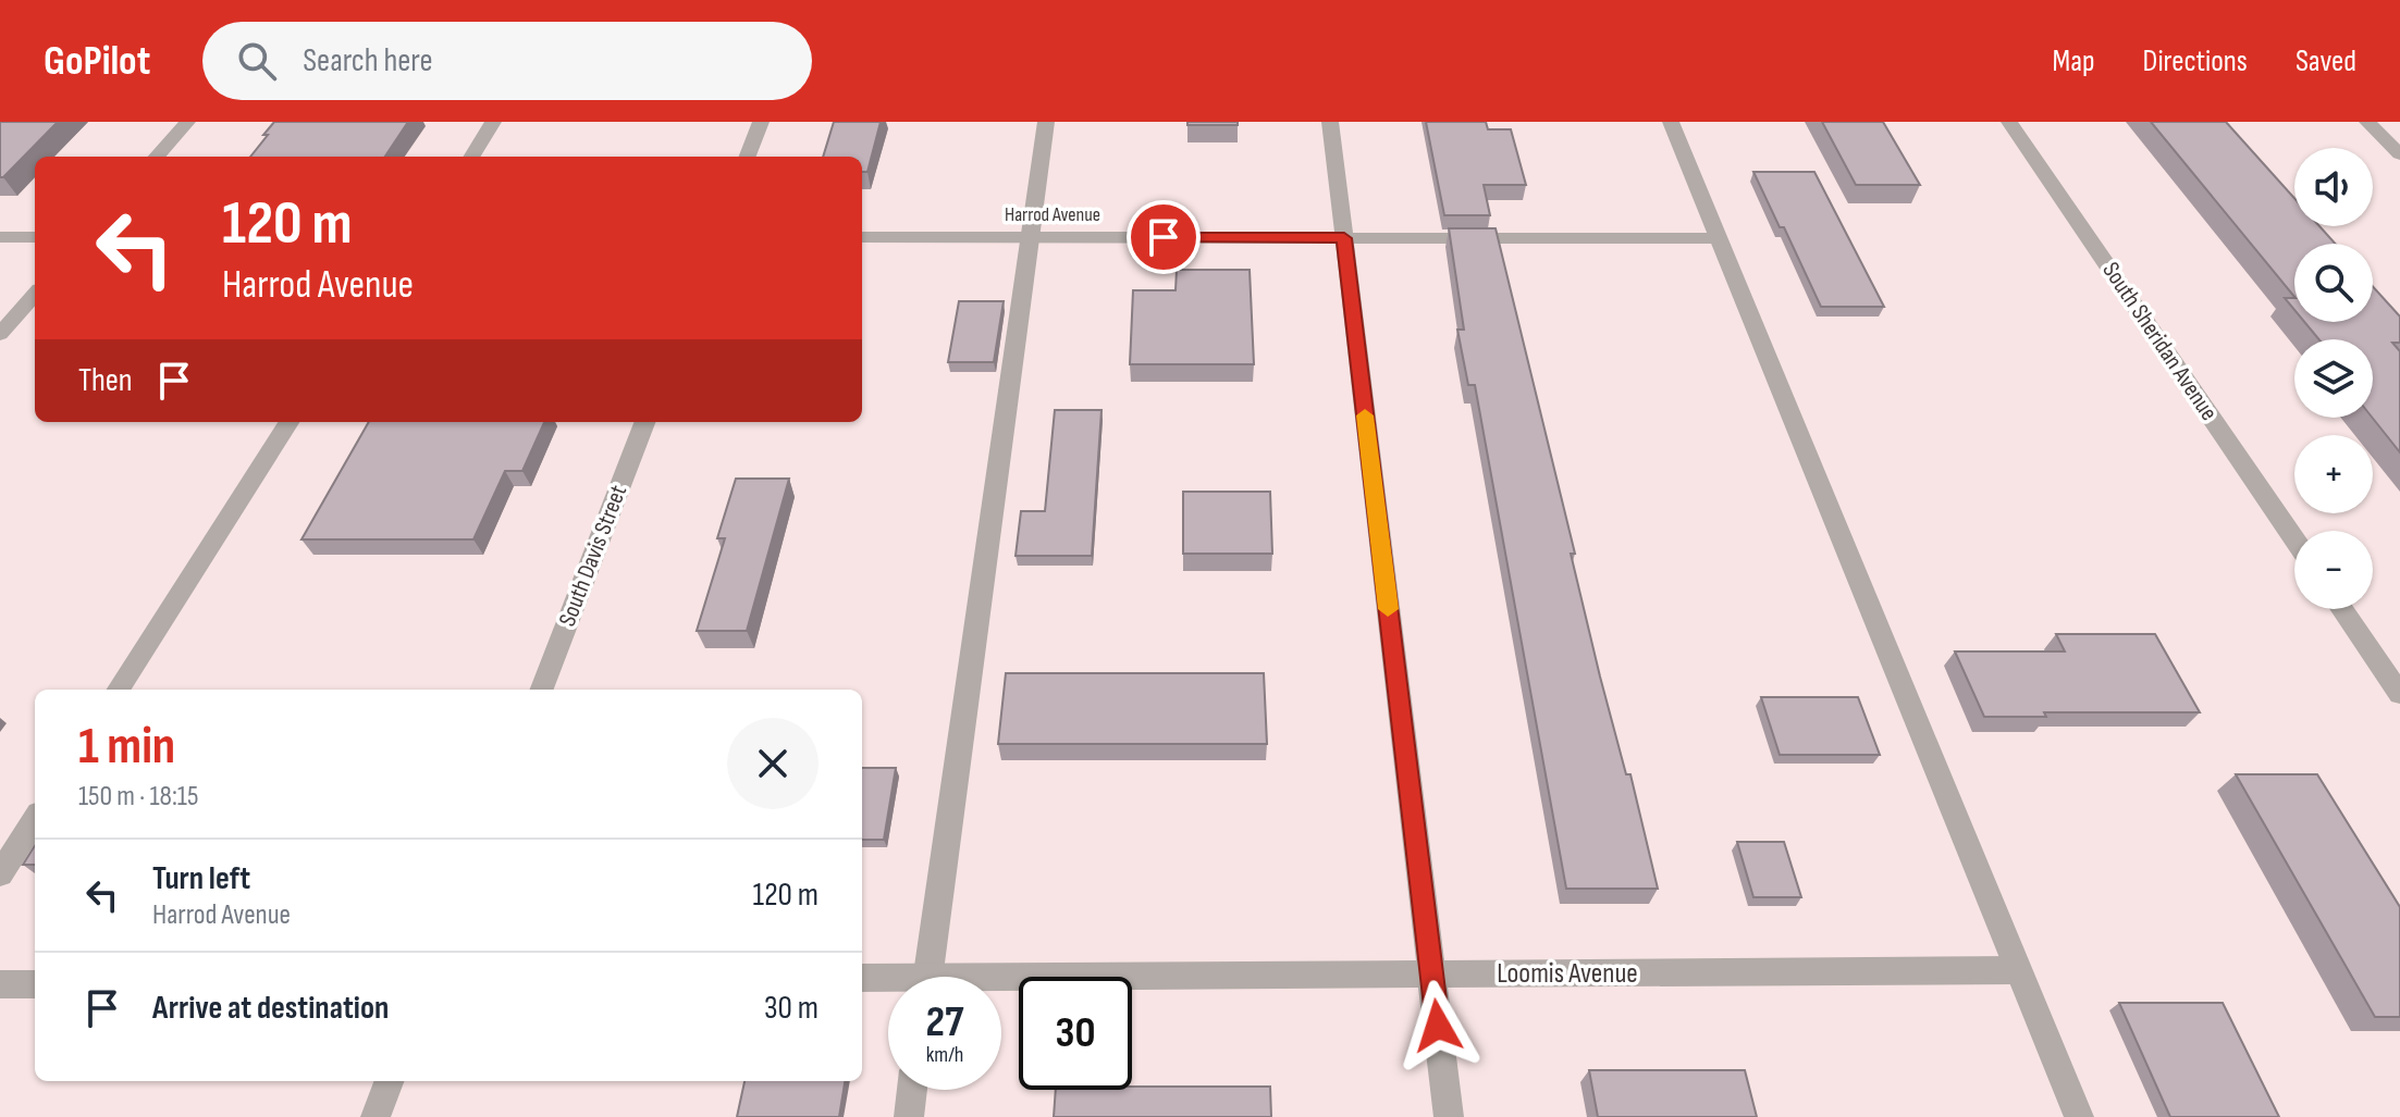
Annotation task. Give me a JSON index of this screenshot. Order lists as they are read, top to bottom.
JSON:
{
  "streets": {
    "street": [
      "Harrod Avenue",
      "South Sheridan Avenue",
      "South Davis Street",
      "Loomis Avenue"
    ]
  },
  "page": {
    "header": "GoPilot",
    "search": "Search here",
    "nav": ["Map", "Directions", "Saved"],
    "map_buttons": ["+", "−"],
    "turn": ["120 m", "Harrod Avenue"],
    "then": "Then",
    "heading": ["1 min", "150 m · 18:15"],
    "list": [
      {
        "name": "Turn left",
        "note": "Harrod Avenue",
        "value": "120 m"
      },
      {
        "name": "Arrive at destination",
        "value": "30 m"
      }
    ],
    "speed": "27 km/h",
    "limit": "30"
  }
}
